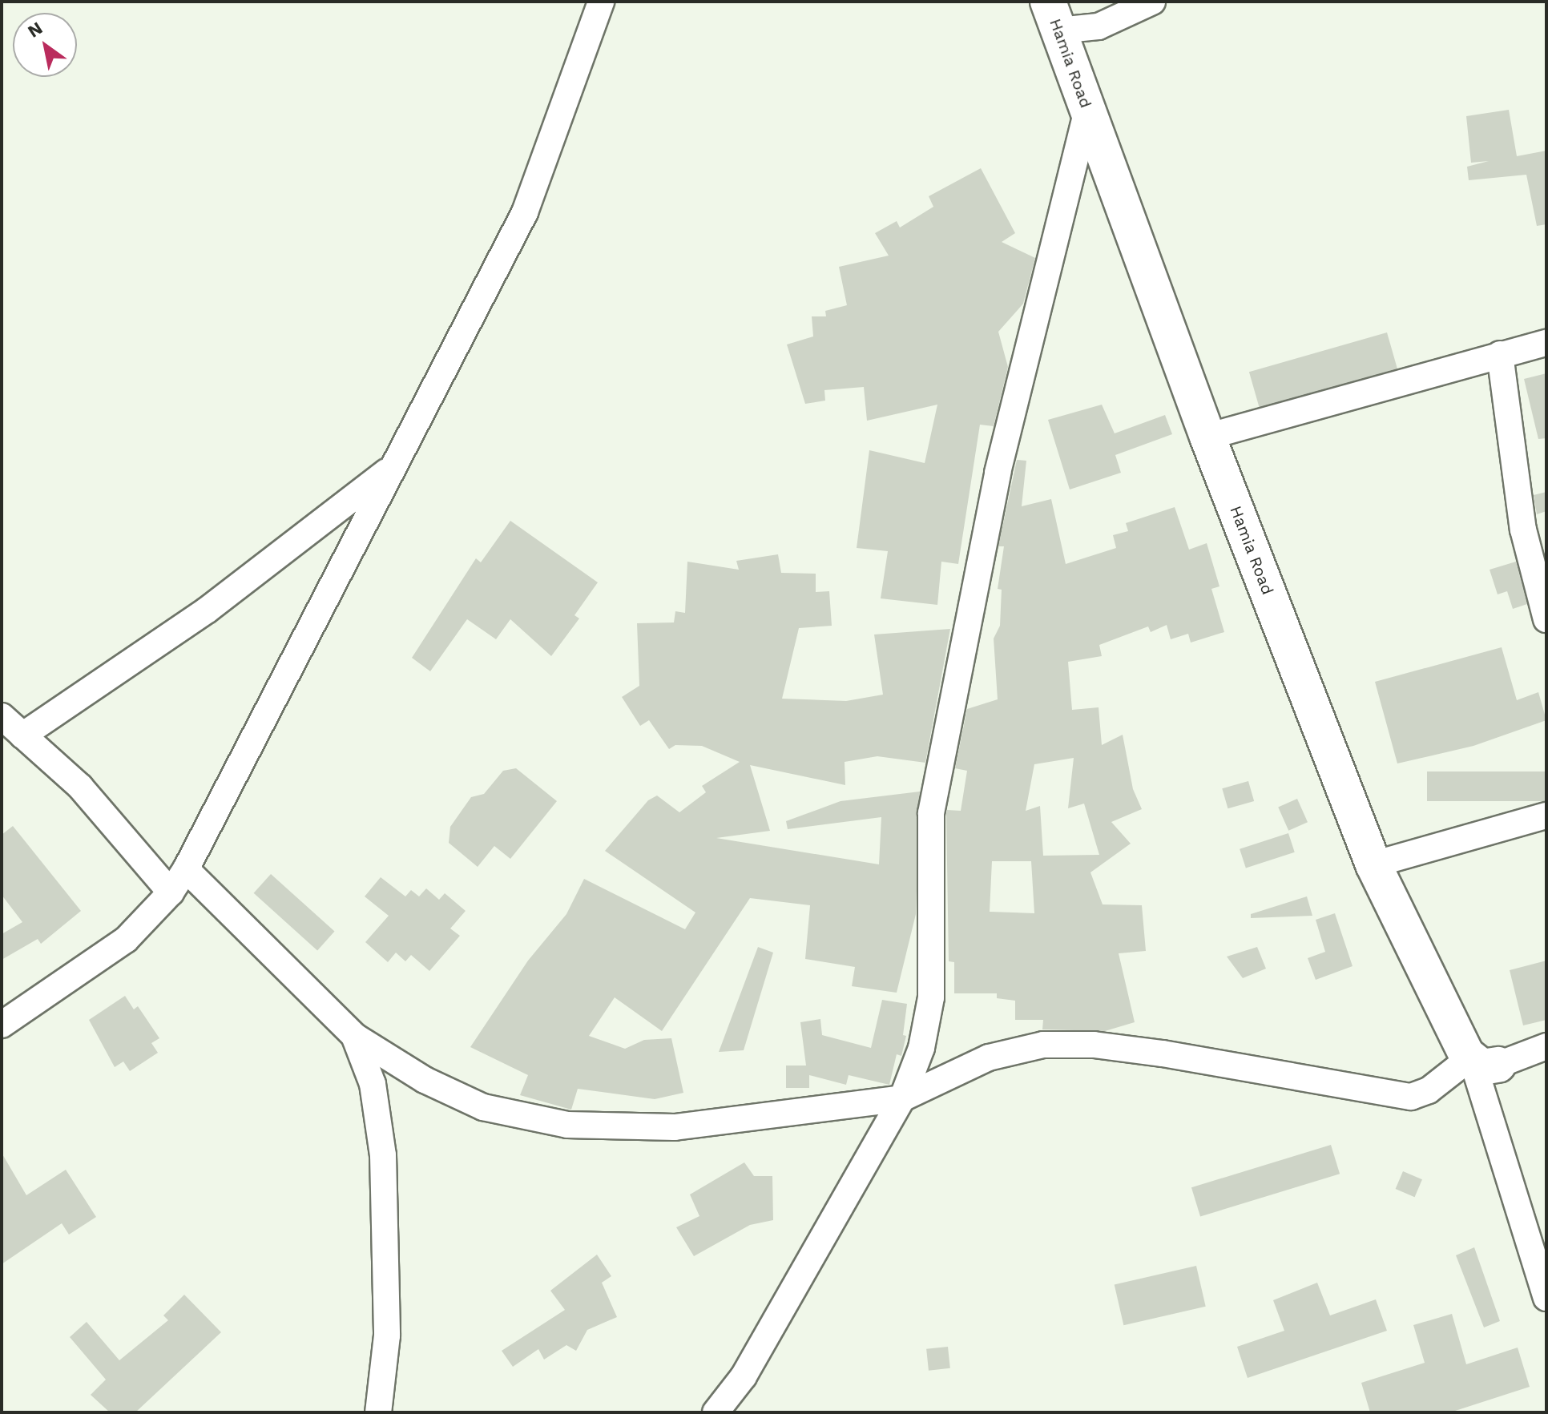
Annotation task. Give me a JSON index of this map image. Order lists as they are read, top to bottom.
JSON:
{
  "streets": {
    "street": ["Hamia Road"]
  },
  "north": "top left"
}
